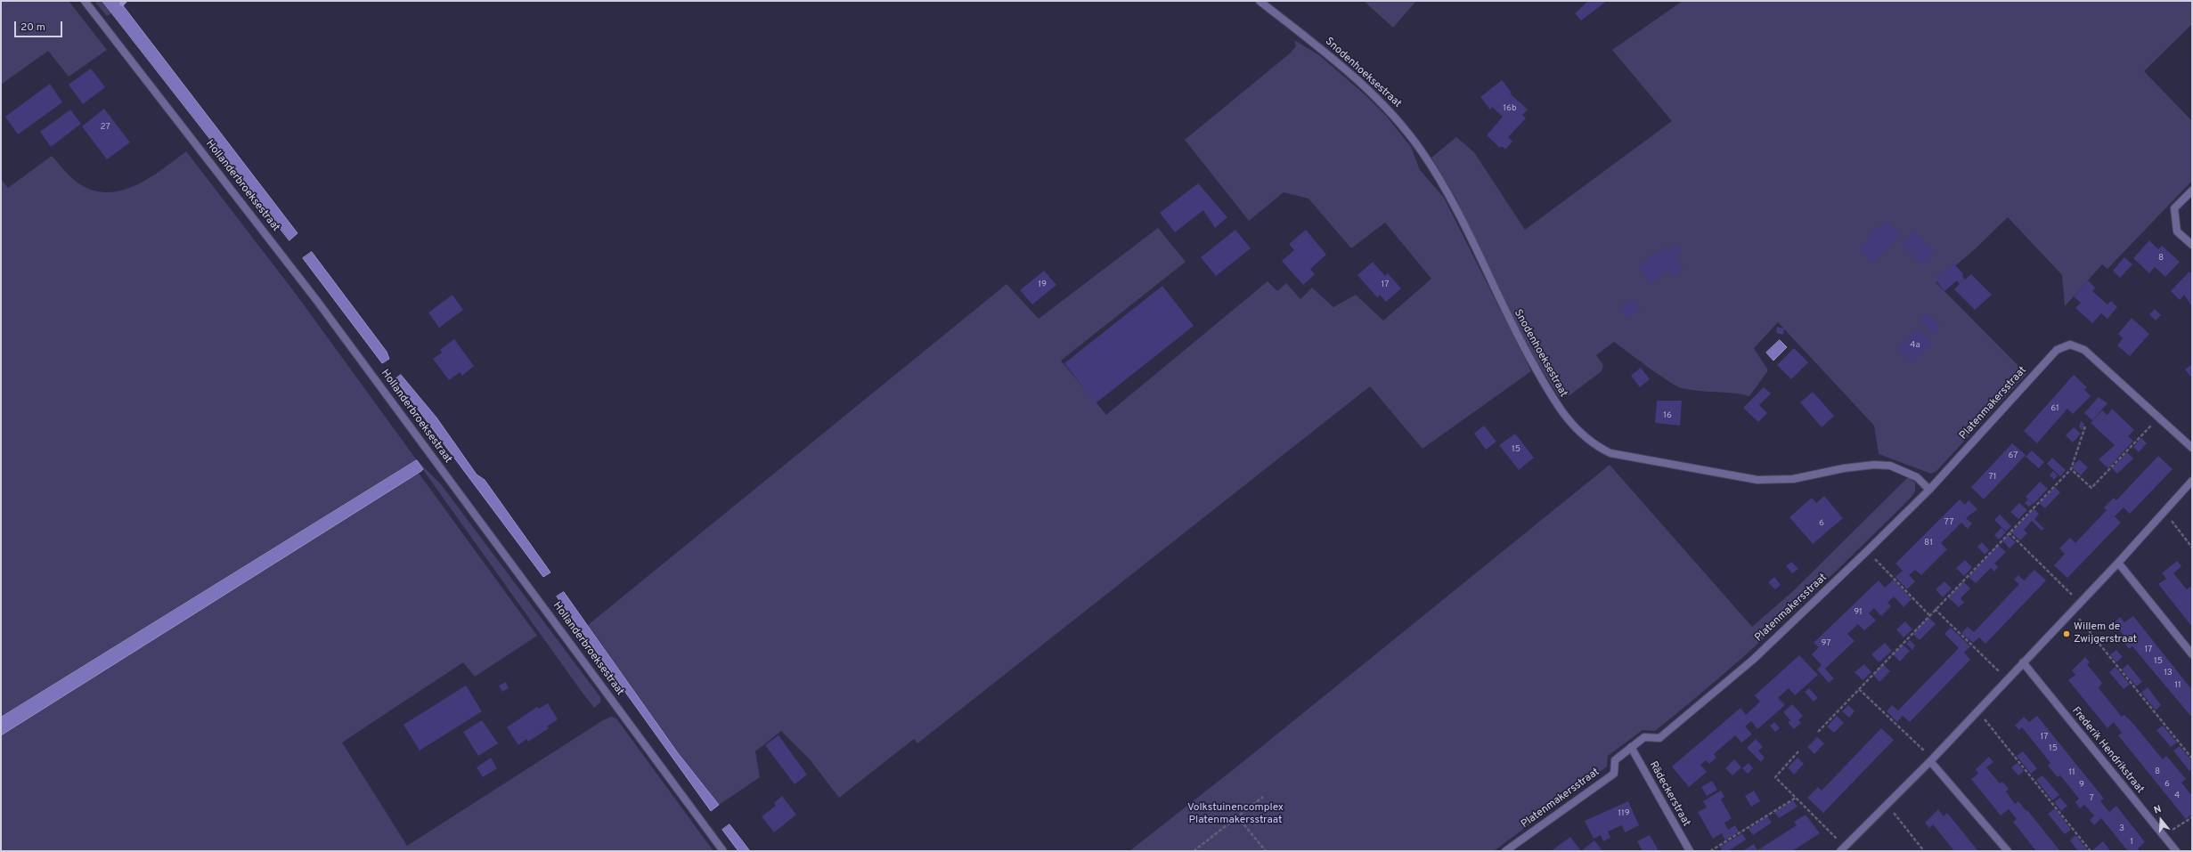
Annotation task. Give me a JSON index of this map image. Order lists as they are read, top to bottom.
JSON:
{
  "streets": {
    "street": [
      "Snodenhoeksestraat",
      "Hollanderbroeksestraat",
      "Platenmakersstraat",
      "Frederik Hendrikstraat",
      "Rädeckerstraat"
    ]
  },
  "crossings": [
    ["Snodenhoeksestraat", "Platenmakersstraat"],
    ["Platenmakersstraat", "Rädeckerstraat"]
  ],
  "parks": ["Volkstuinencomplex Platenmakersstraat"],
  "places": ["Willem de Zwijgerstraat"],
  "house_numbers": [
    "16b",
    "27",
    "8",
    "19",
    "17",
    "4a",
    "61",
    "16",
    "15",
    "67",
    "71",
    "77",
    "6",
    "81",
    "91",
    "97",
    "17",
    "15",
    "13",
    "11",
    "17",
    "15",
    "8",
    "11",
    "6",
    "9",
    "4",
    "7",
    "119",
    "3",
    "1"
  ],
  "scale_bar": "20 m",
  "north": "top"
}
